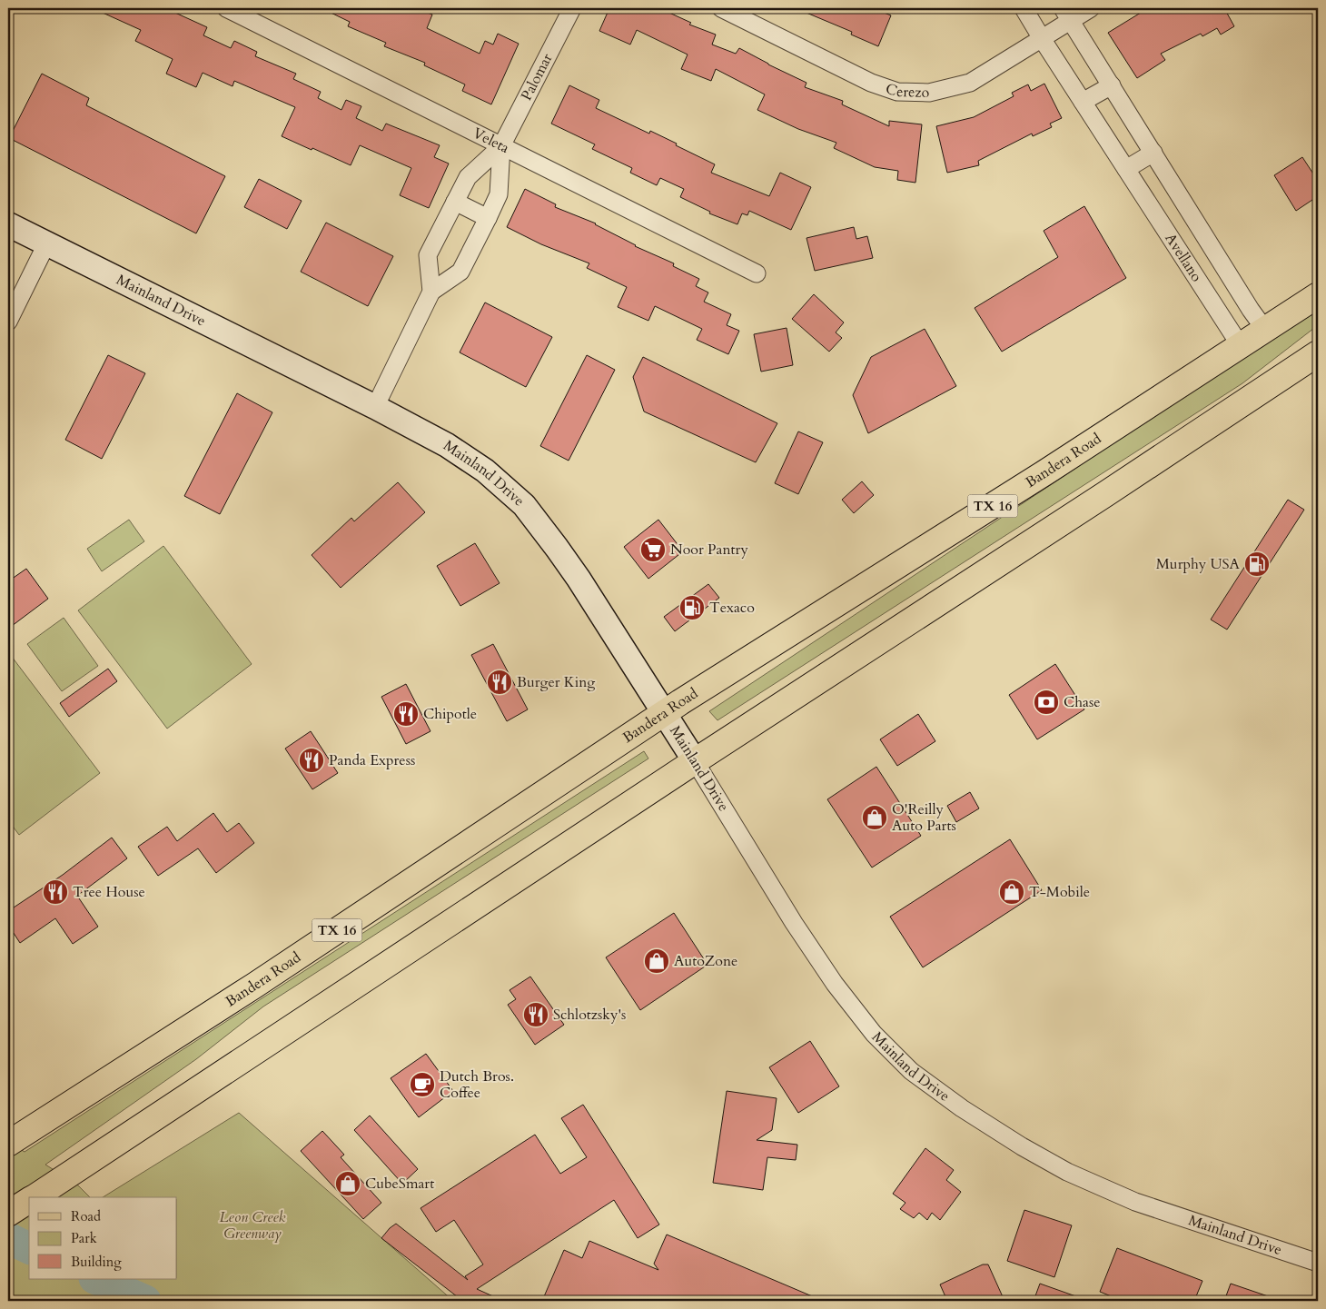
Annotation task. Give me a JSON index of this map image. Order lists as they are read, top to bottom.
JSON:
{
  "streets": {
    "main road": ["Mainland Drive", "Bandera Road", "TX 16"],
    "street": [
      "Palomar",
      "Cerezo",
      "Veleta",
      "Avellano"
    ]
  },
  "crossings": [
    ["Palomar", "Veleta"],
    ["Palomar", "Mainland Drive"],
    ["Cerezo", "Avellano"],
    ["Avellano", "Bandera Road"],
    ["Mainland Drive", "Bandera Road"]
  ],
  "parks": ["Leon Creek Greenway"],
  "places": {
    "supermarket": ["Noor Pantry"],
    "fuel station": ["Murphy USA", "Texaco"],
    "restaurant": [
      "Burger King",
      "Chipotle",
      "Panda Express",
      "Tree House",
      "Schlotzsky's"
    ],
    "bank": ["Chase"],
    "shop": [
      "O'Reilly Auto Parts",
      "T-Mobile",
      "AutoZone",
      "CubeSmart"
    ],
    "cafe": ["Dutch Bros. Coffee"]
  },
  "legend": ["Road", "Park", "Building"]
}
